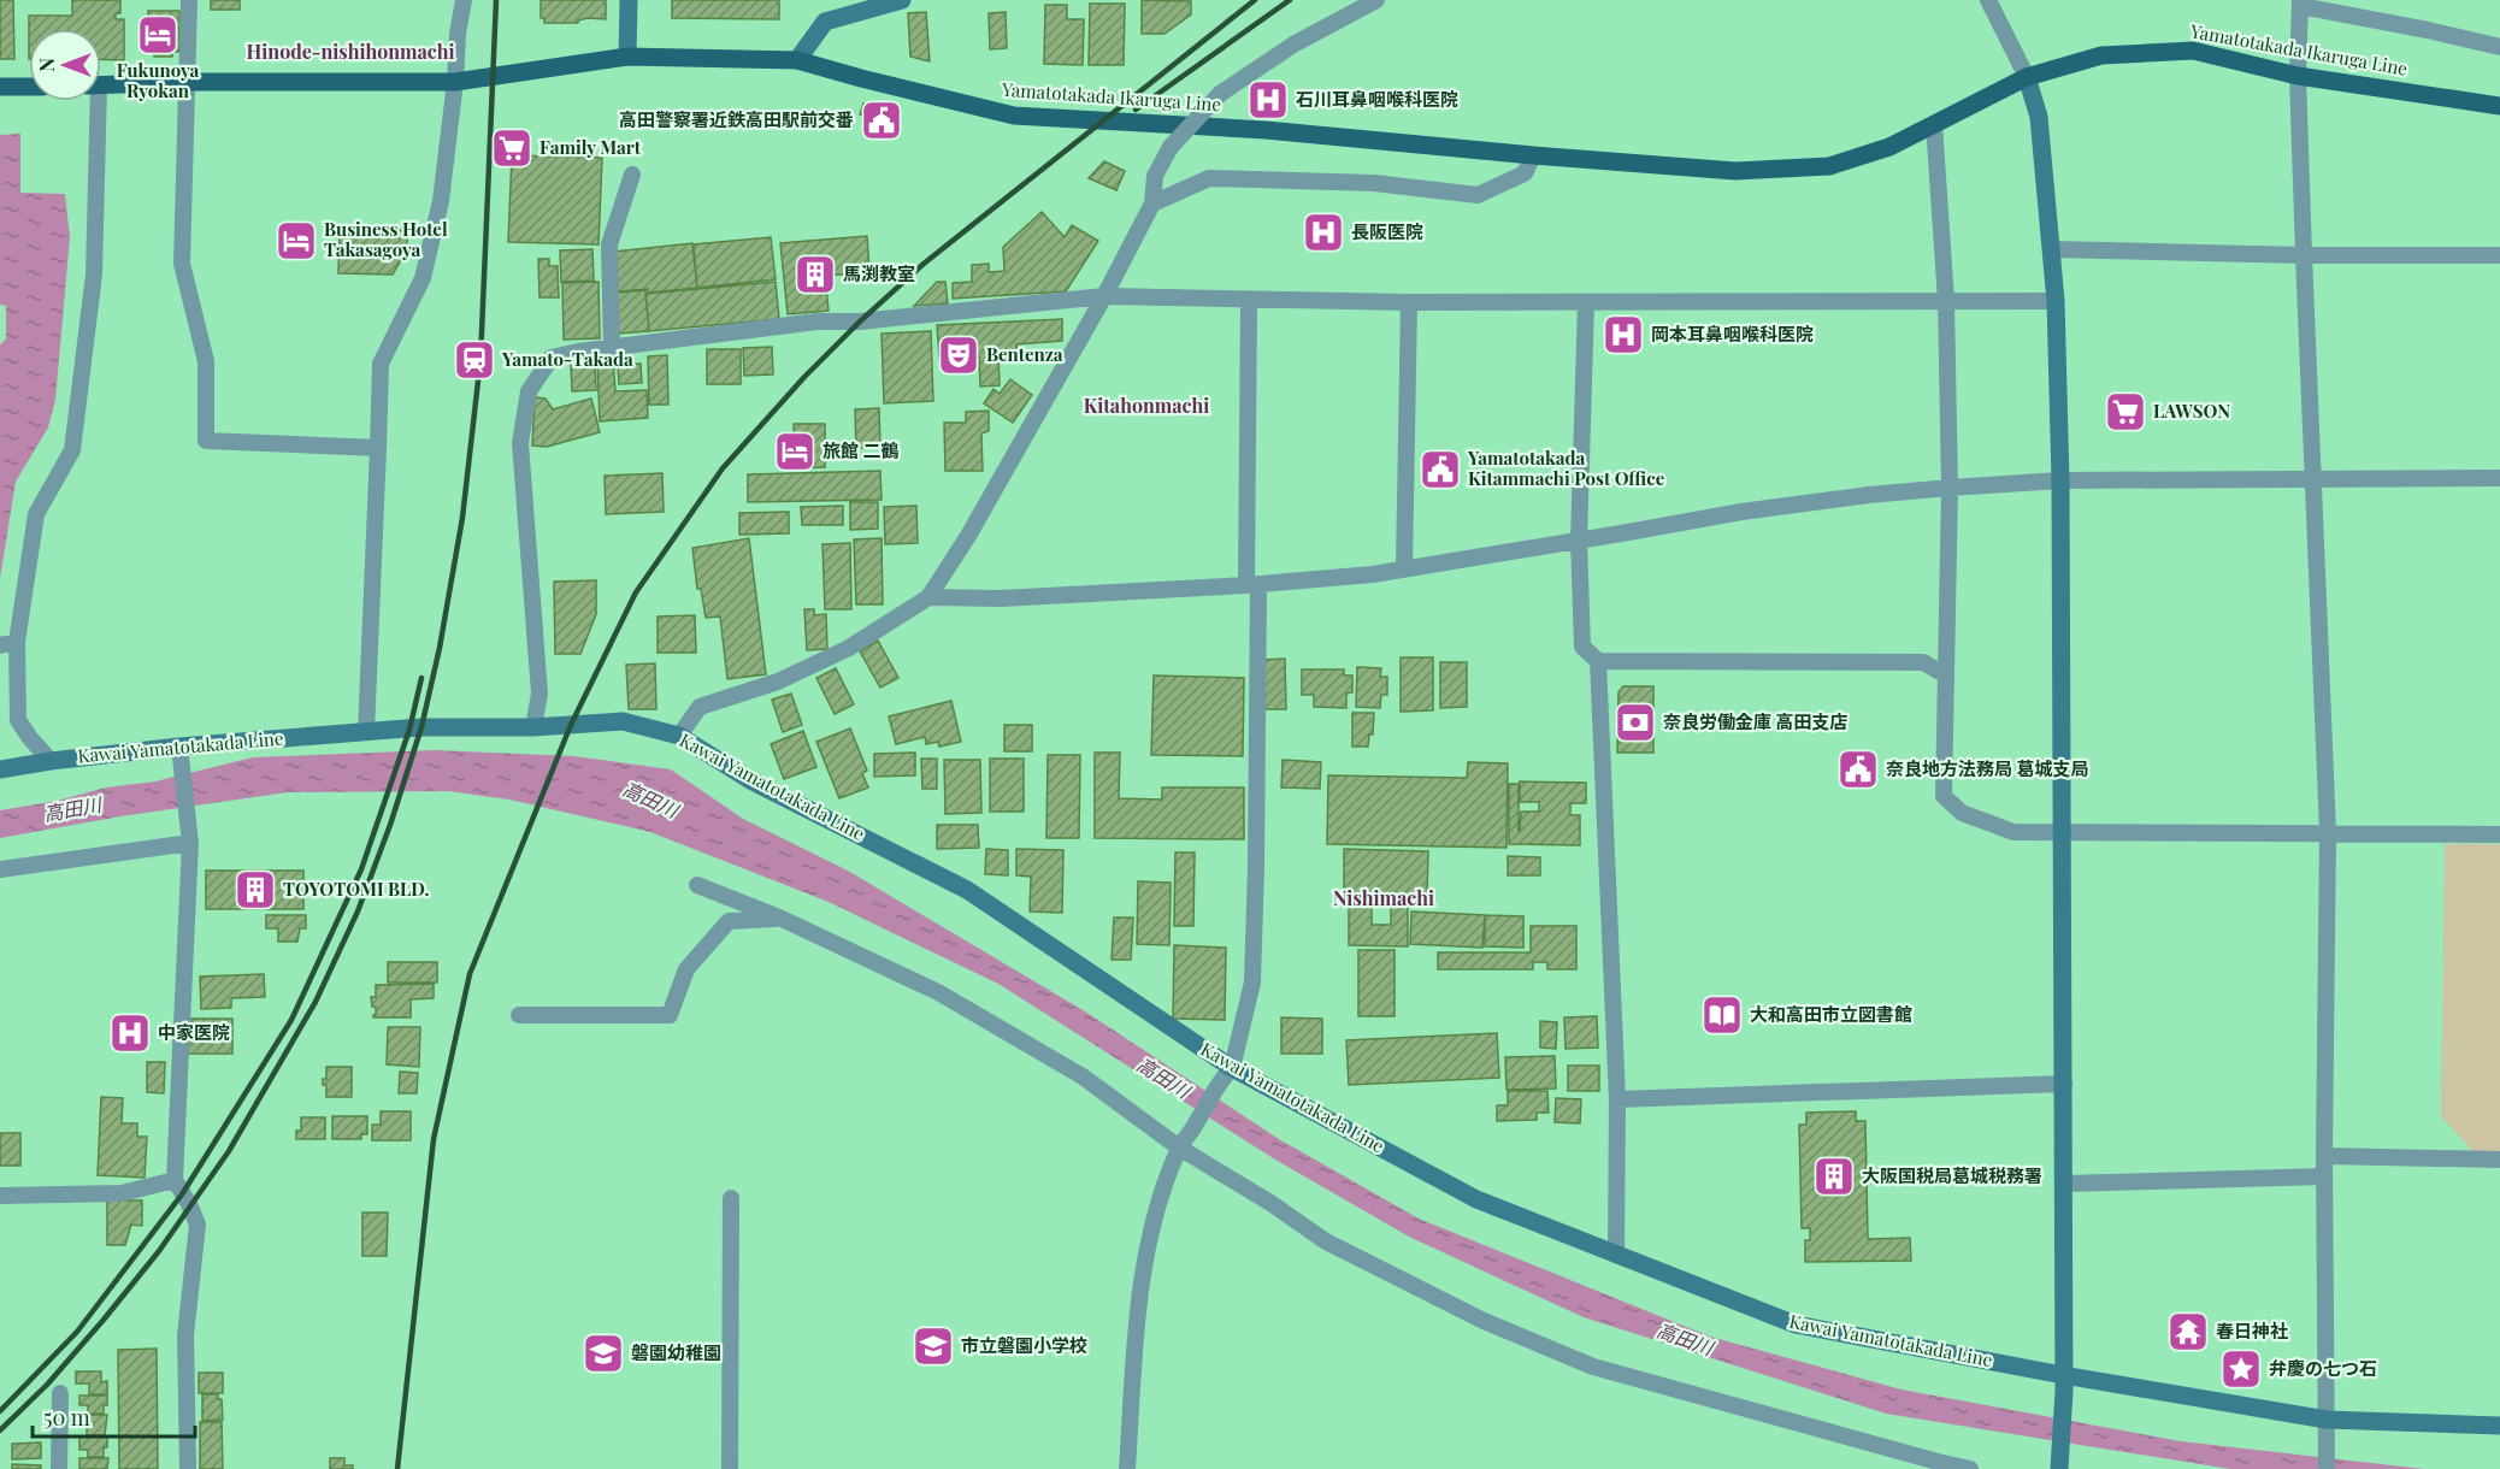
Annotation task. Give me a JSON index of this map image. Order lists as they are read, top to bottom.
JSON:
{
  "streets": {
    "main road": ["Yamatotakada Ikaruga Line", "Kawai Yamatotakada Line"]
  },
  "districts": ["Hinode-nishihonmachi", "Kitahonmachi", "Nishimachi"],
  "water": ["高田川"],
  "places": {
    "hotel": ["Fukunoya Ryokan", "Business Hotel Takasagoya", "旅館 二鶴"],
    "hospital": [
      "石川耳鼻咽喉科医院",
      "長阪医院",
      "岡本耳鼻咽喉科医院",
      "中家医院"
    ],
    "public building": ["高田警察署近鉄高田駅前交番", "Yamatotakada Kitammachi Post Office", "奈良地方法務局 葛城支局"],
    "supermarket": ["Family Mart", "LAWSON"],
    "building": ["馬渕教室", "TOYOTOMI BLD.", "大阪国税局葛城税務署"],
    "theatre": ["Bentenza"],
    "station": ["Yamato-Takada"],
    "bank": ["奈良労働金庫 高田支店"],
    "library": ["大和高田市立図書館"],
    "temple": ["春日神社"],
    "school or university": ["市立磐園小学校", "磐園幼稚園"],
    "place": ["弁慶の七つ石"]
  },
  "scale_bar": "50 m",
  "north": "left"
}
